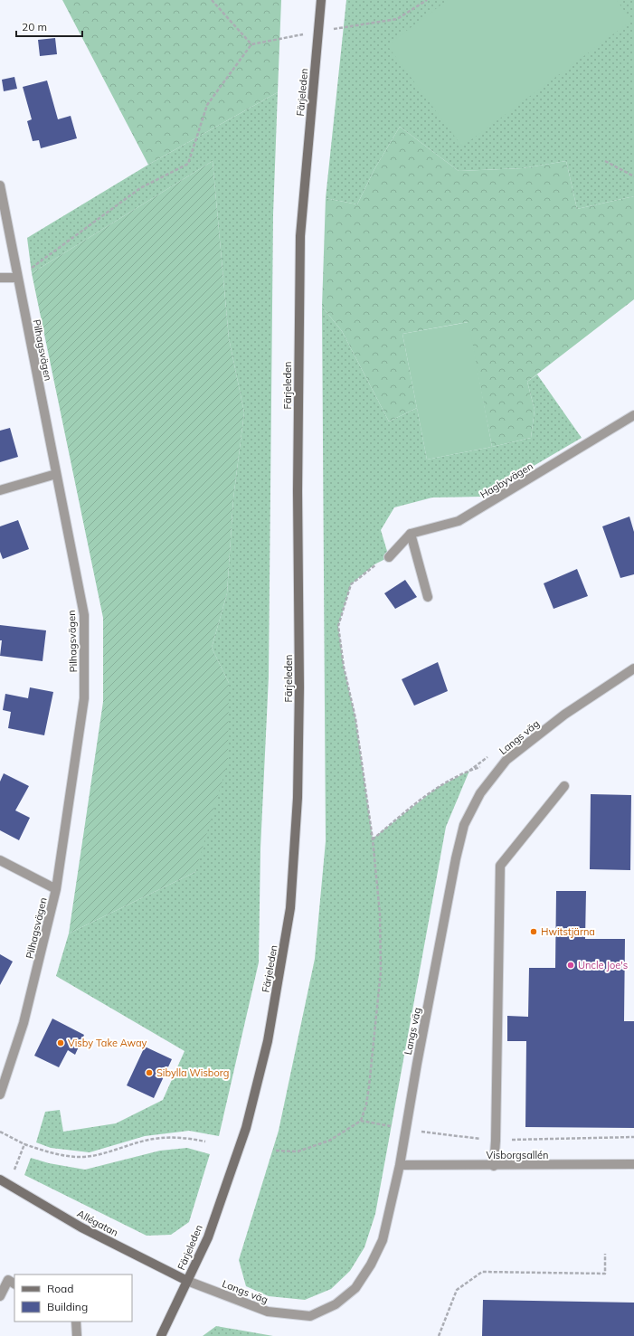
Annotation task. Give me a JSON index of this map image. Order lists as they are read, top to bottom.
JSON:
{
  "streets": {
    "main road": ["Färjeleden", "Allégatan"],
    "street": [
      "Pilhagsvägen",
      "Hagbyvägen",
      "Langs väg",
      "Visborgsallén"
    ]
  },
  "crossings": [
    ["Färjeleden", "Langs väg"],
    ["Färjeleden", "Allégatan"],
    ["Langs väg", "Visborgsallén"],
    ["Langs väg", "Allégatan"]
  ],
  "places": [
    "Hwitstjärna",
    "Uncle Joe's",
    "Visby Take Away",
    "Sibylla Wisborg"
  ],
  "legend": ["Road", "Building"],
  "scale_bar": "20 m"
}
